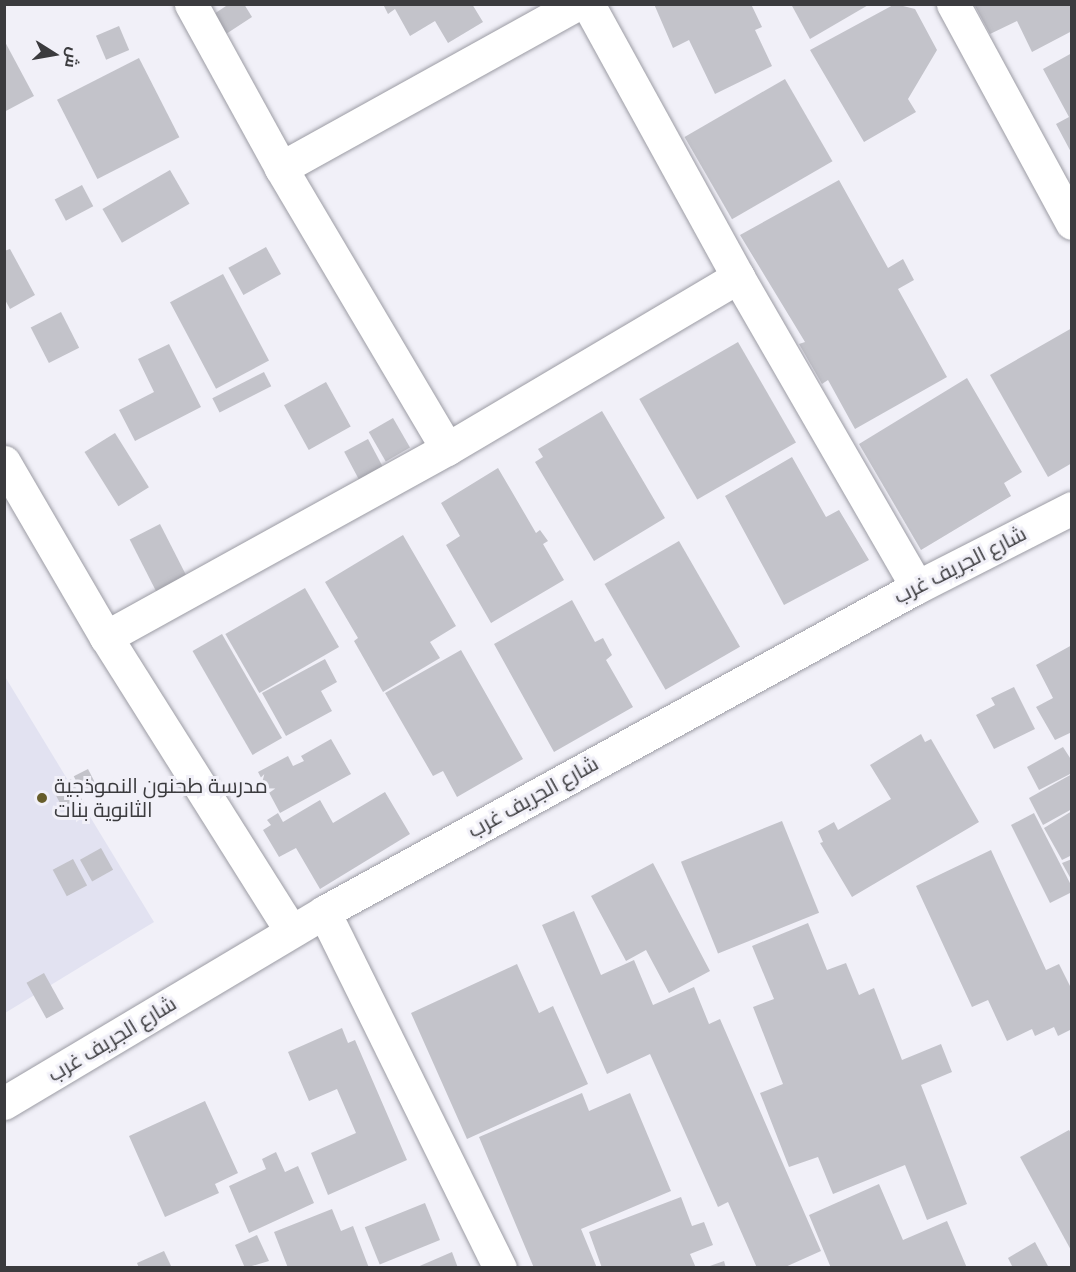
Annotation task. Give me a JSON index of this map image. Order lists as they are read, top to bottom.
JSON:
{
  "streets": {
    "street": ["شارع الجريف غرب"]
  },
  "places": ["مدرسة طحنون النموذجية الثانوية بنات"],
  "north": "right"
}
